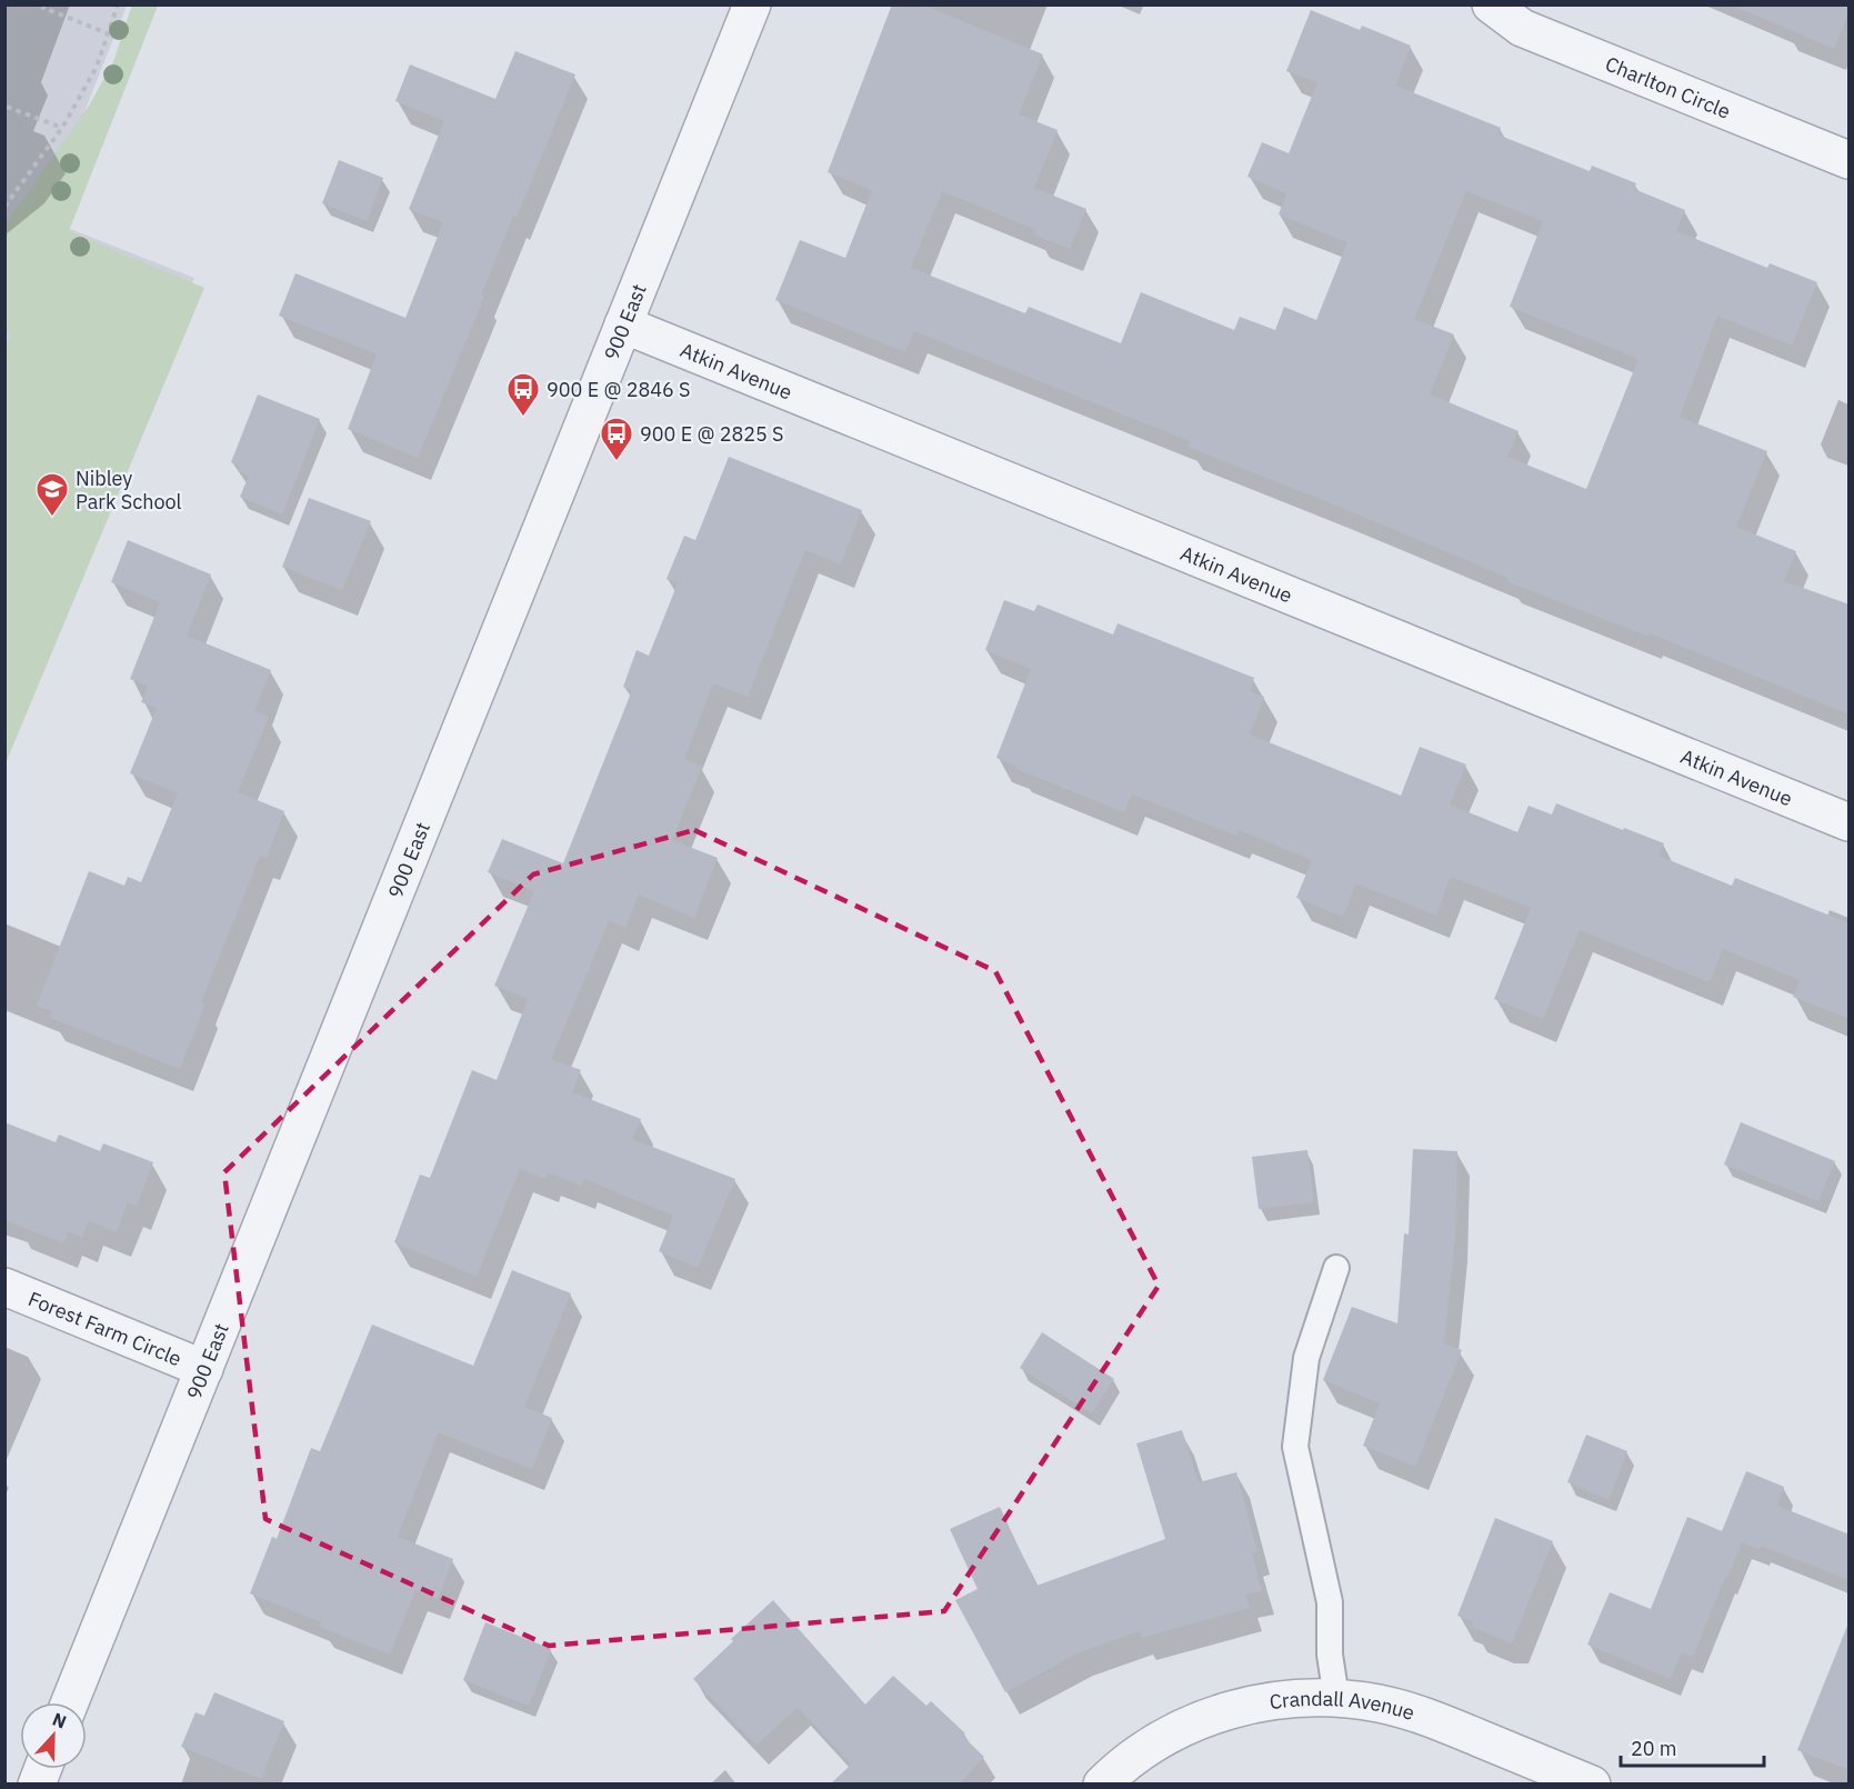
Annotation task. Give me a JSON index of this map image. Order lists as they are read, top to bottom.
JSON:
{
  "streets": {
    "street": [
      "Charlton Circle",
      "900 East",
      "Atkin Avenue",
      "Forest Farm Circle",
      "Crandall Avenue"
    ]
  },
  "crossings": [
    ["900 East", "Atkin Avenue"],
    ["900 East", "Forest Farm Circle"]
  ],
  "places": {
    "bus stop": ["900 E @ 2846 S", "900 E @ 2825 S"],
    "school or university": ["Nibley Park School"]
  },
  "scale_bar": "20 m",
  "north": "top"
}
